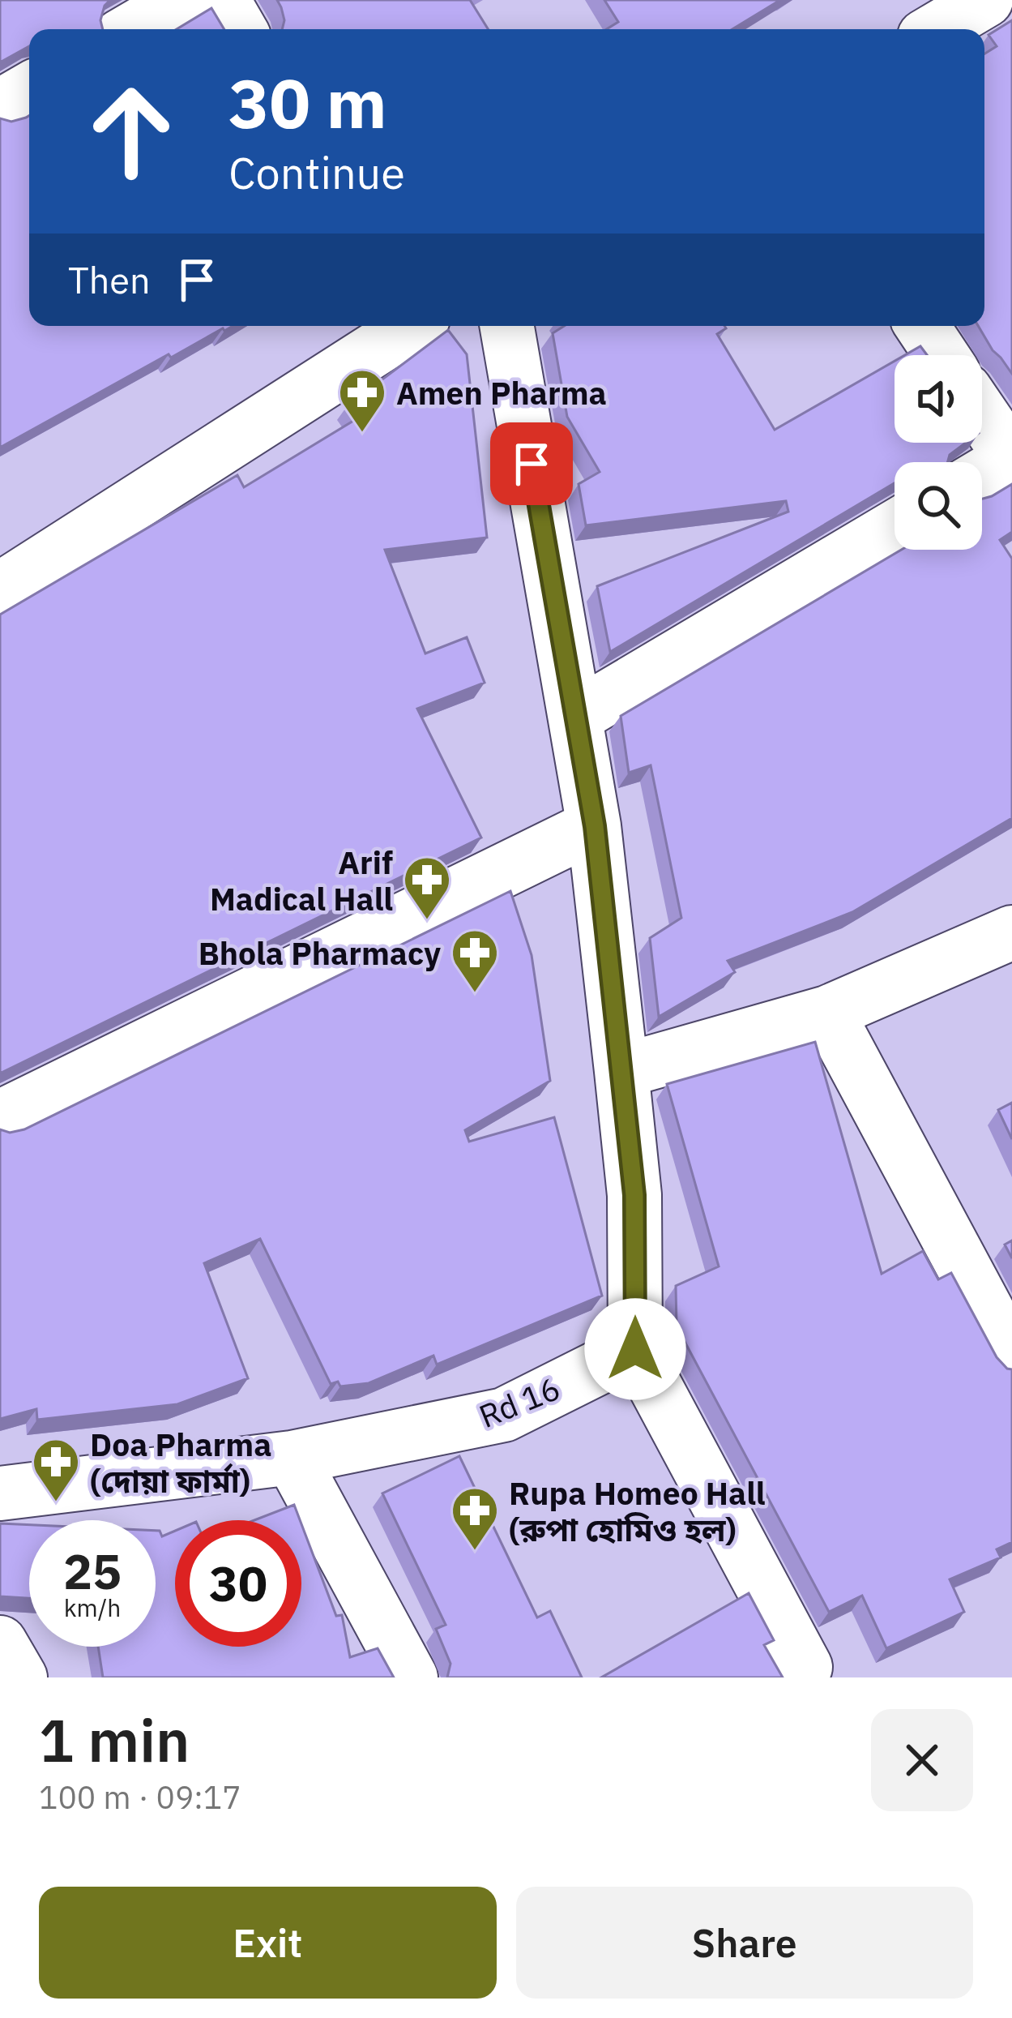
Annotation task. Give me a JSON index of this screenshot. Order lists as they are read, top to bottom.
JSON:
{
  "streets": {
    "street": ["Rd 16"]
  },
  "places": {
    "pharmacy": [
      "Amen Pharma",
      "Arif Madical Hall",
      "Bhola Pharmacy",
      "Doa Pharma (দোয়া ফার্মা)",
      "Rupa Homeo Hall (রুপা হোমিও হল)"
    ]
  },
  "page": {
    "turn": ["30 m", "Continue"],
    "then": "Then",
    "speed": "25 km/h",
    "limit": "30",
    "heading": ["1 min", "100 m · 09:17"],
    "buttons": ["Exit", "Share"]
  }
}
